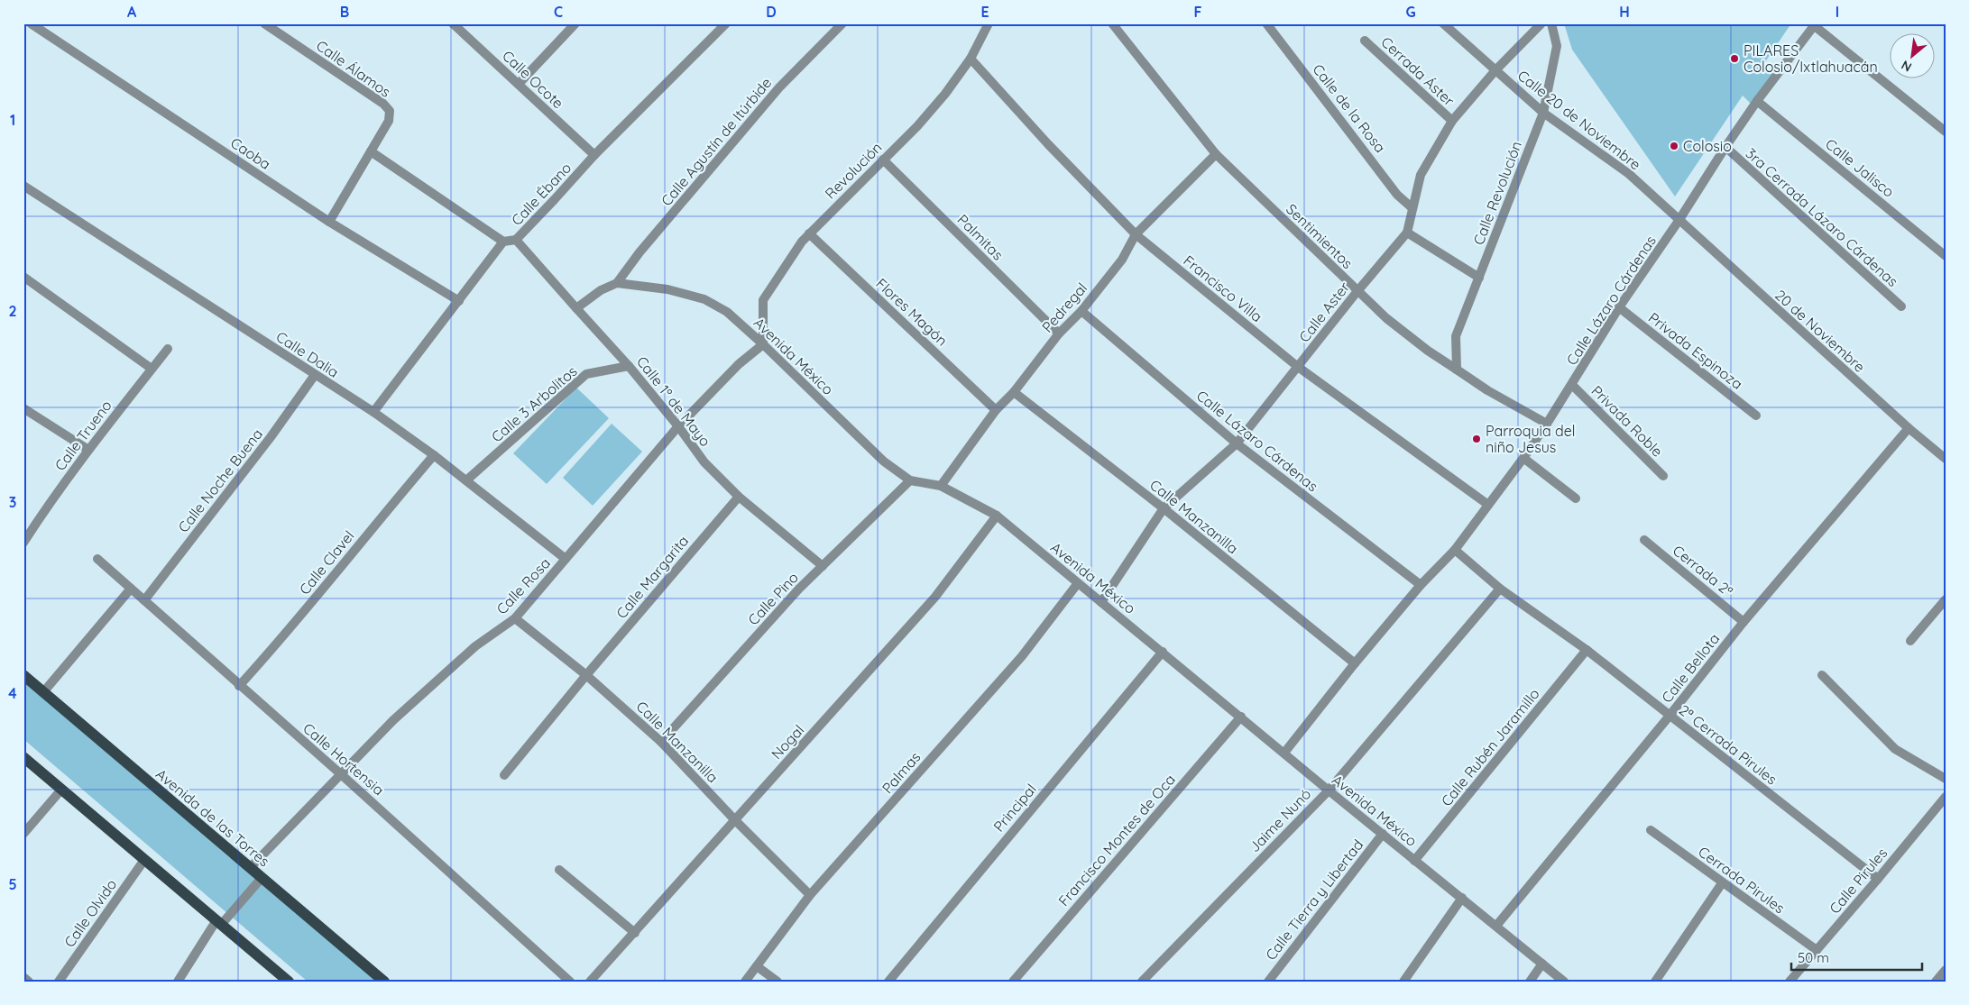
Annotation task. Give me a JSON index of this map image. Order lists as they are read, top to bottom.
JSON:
{
  "streets": {
    "main road": ["Avenida de las Torres"],
    "street": [
      "Calle Álamos",
      "Cerrada Áster",
      "Calle Ocote",
      "Calle de la Rosa",
      "Calle 20 de Noviembre",
      "Calle Agustín de Itúrbide",
      "Caoba",
      "Calle Jalisco",
      "Revolución",
      "Calle Revolución",
      "Calle Ébano",
      "3ra Cerrada Lázaro Cárdenas",
      "Sentimientos",
      "Palmitas",
      "Francisco Villa",
      "Calle Lázaro Cárdenas",
      "Pedregal",
      "Flores Magón",
      "Calle Aster",
      "20 de Noviembre",
      "Privada Espinoza",
      "Calle Dalia",
      "Avenida México",
      "Calle 1º de Mayo",
      "Calle 3 Arbolitos",
      "Privada Roble",
      "Calle Trueno",
      "Calle Noche Buena",
      "Calle Manzanilla",
      "Calle Clavel",
      "Cerrada 2ª",
      "Calle Margarita",
      "Calle Rosa",
      "Calle Pino",
      "Calle Bellota",
      "Nogal",
      "2ª Cerrada Pirules",
      "Calle Rubén Jaramillo",
      "Calle Hortensia",
      "Palmas",
      "Principal",
      "Jaime Nunó",
      "Francisco Montes de Oca",
      "Cerrada Pirules",
      "Calle Pirules",
      "Calle Tierra y Libertad",
      "Calle Olvido"
    ]
  },
  "crossings": [
    ["Calle Álamos", "Caoba"],
    ["Cerrada Áster", "Calle Aster"],
    ["Calle Ocote", "Calle Ébano"],
    ["Calle de la Rosa", "Calle Aster"],
    ["Calle 20 de Noviembre", "Calle Revolución"],
    ["Calle 20 de Noviembre", "Calle Lázaro Cárdenas"],
    ["Calle 20 de Noviembre", "Calle Aster"],
    ["Calle 20 de Noviembre", "20 de Noviembre"],
    ["Calle Agustín de Itúrbide", "Avenida México"],
    ["Caoba", "Calle Ébano"],
    ["Calle Jalisco", "Calle Lázaro Cárdenas"],
    ["Revolución", "Palmitas"],
    ["Revolución", "Francisco Villa"],
    ["Revolución", "Flores Magón"],
    ["Revolución", "Avenida México"],
    ["Revolución", "Calle Rosa"],
    ["Calle Revolución", "Sentimientos"],
    ["Calle Ébano", "Calle Dalia"],
    ["Calle Ébano", "Calle 1º de Mayo"],
    ["3ra Cerrada Lázaro Cárdenas", "Calle Lázaro Cárdenas"],
    ["Sentimientos", "Calle Lázaro Cárdenas"],
    ["Sentimientos", "Pedregal"],
    ["Sentimientos", "Calle Aster"],
    ["Palmitas", "Pedregal"],
    ["Francisco Villa", "Calle Lázaro Cárdenas"],
    ["Francisco Villa", "Pedregal"],
    ["Francisco Villa", "Calle Aster"],
    ["Calle Lázaro Cárdenas", "Pedregal"],
    ["Calle Lázaro Cárdenas", "Calle Aster"],
    ["Calle Lázaro Cárdenas", "20 de Noviembre"],
    ["Calle Lázaro Cárdenas", "Privada Espinoza"],
    ["Calle Lázaro Cárdenas", "Avenida México"],
    ["Calle Lázaro Cárdenas", "Privada Roble"],
    ["Calle Lázaro Cárdenas", "Calle Manzanilla"],
    ["Calle Lázaro Cárdenas", "2ª Cerrada Pirules"],
    ["Pedregal", "Flores Magón"],
    ["Pedregal", "Avenida México"],
    ["Pedregal", "Calle Manzanilla"],
    ["Calle Aster", "Avenida México"],
    ["Calle Aster", "Calle Manzanilla"],
    ["20 de Noviembre", "Calle Bellota"],
    ["Calle Dalia", "Calle 3 Arbolitos"],
    ["Calle Dalia", "Calle Noche Buena"],
    ["Calle Dalia", "Calle Clavel"],
    ["Calle Dalia", "Calle Rosa"],
    ["Avenida México", "Calle Rosa"],
    ["Avenida México", "Calle Pino"],
    ["Avenida México", "Calle Bellota"],
    ["Avenida México", "Nogal"],
    ["Avenida México", "Calle Rubén Jaramillo"],
    ["Avenida México", "Palmas"],
    ["Avenida México", "Principal"],
    ["Avenida México", "Jaime Nunó"],
    ["Avenida México", "Francisco Montes de Oca"],
    ["Avenida México", "Calle Tierra y Libertad"],
    ["Calle 1º de Mayo", "Calle 3 Arbolitos"],
    ["Calle 1º de Mayo", "Calle Margarita"],
    ["Calle 1º de Mayo", "Calle Rosa"],
    ["Calle 1º de Mayo", "Calle Pino"],
    ["Calle Noche Buena", "Calle Hortensia"],
    ["Calle Manzanilla", "Calle Margarita"],
    ["Calle Manzanilla", "Calle Rosa"],
    ["Calle Manzanilla", "Calle Pino"],
    ["Calle Manzanilla", "Nogal"],
    ["Calle Manzanilla", "Palmas"],
    ["Calle Clavel", "Calle Hortensia"],
    ["Cerrada 2ª", "Calle Bellota"],
    ["Calle Rosa", "Calle Hortensia"],
    ["Calle Rosa", "Avenida de las Torres"],
    ["Calle Bellota", "2ª Cerrada Pirules"],
    ["2ª Cerrada Pirules", "Calle Rubén Jaramillo"],
    ["2ª Cerrada Pirules", "Jaime Nunó"],
    ["2ª Cerrada Pirules", "Calle Pirules"],
    ["Cerrada Pirules", "Calle Pirules"]
  ],
  "places": ["PILARES Colosio/Ixtlahuacán", "Colosio", "Parroquia del niño Jesus"],
  "scale_bar": "50 m",
  "north": "bottom left",
  "grid": {
    "columns": [
      "A",
      "B",
      "C",
      "D",
      "E",
      "F",
      "G",
      "H",
      "I"
    ],
    "rows": [
      "1",
      "2",
      "3",
      "4",
      "5"
    ]
  }
}
